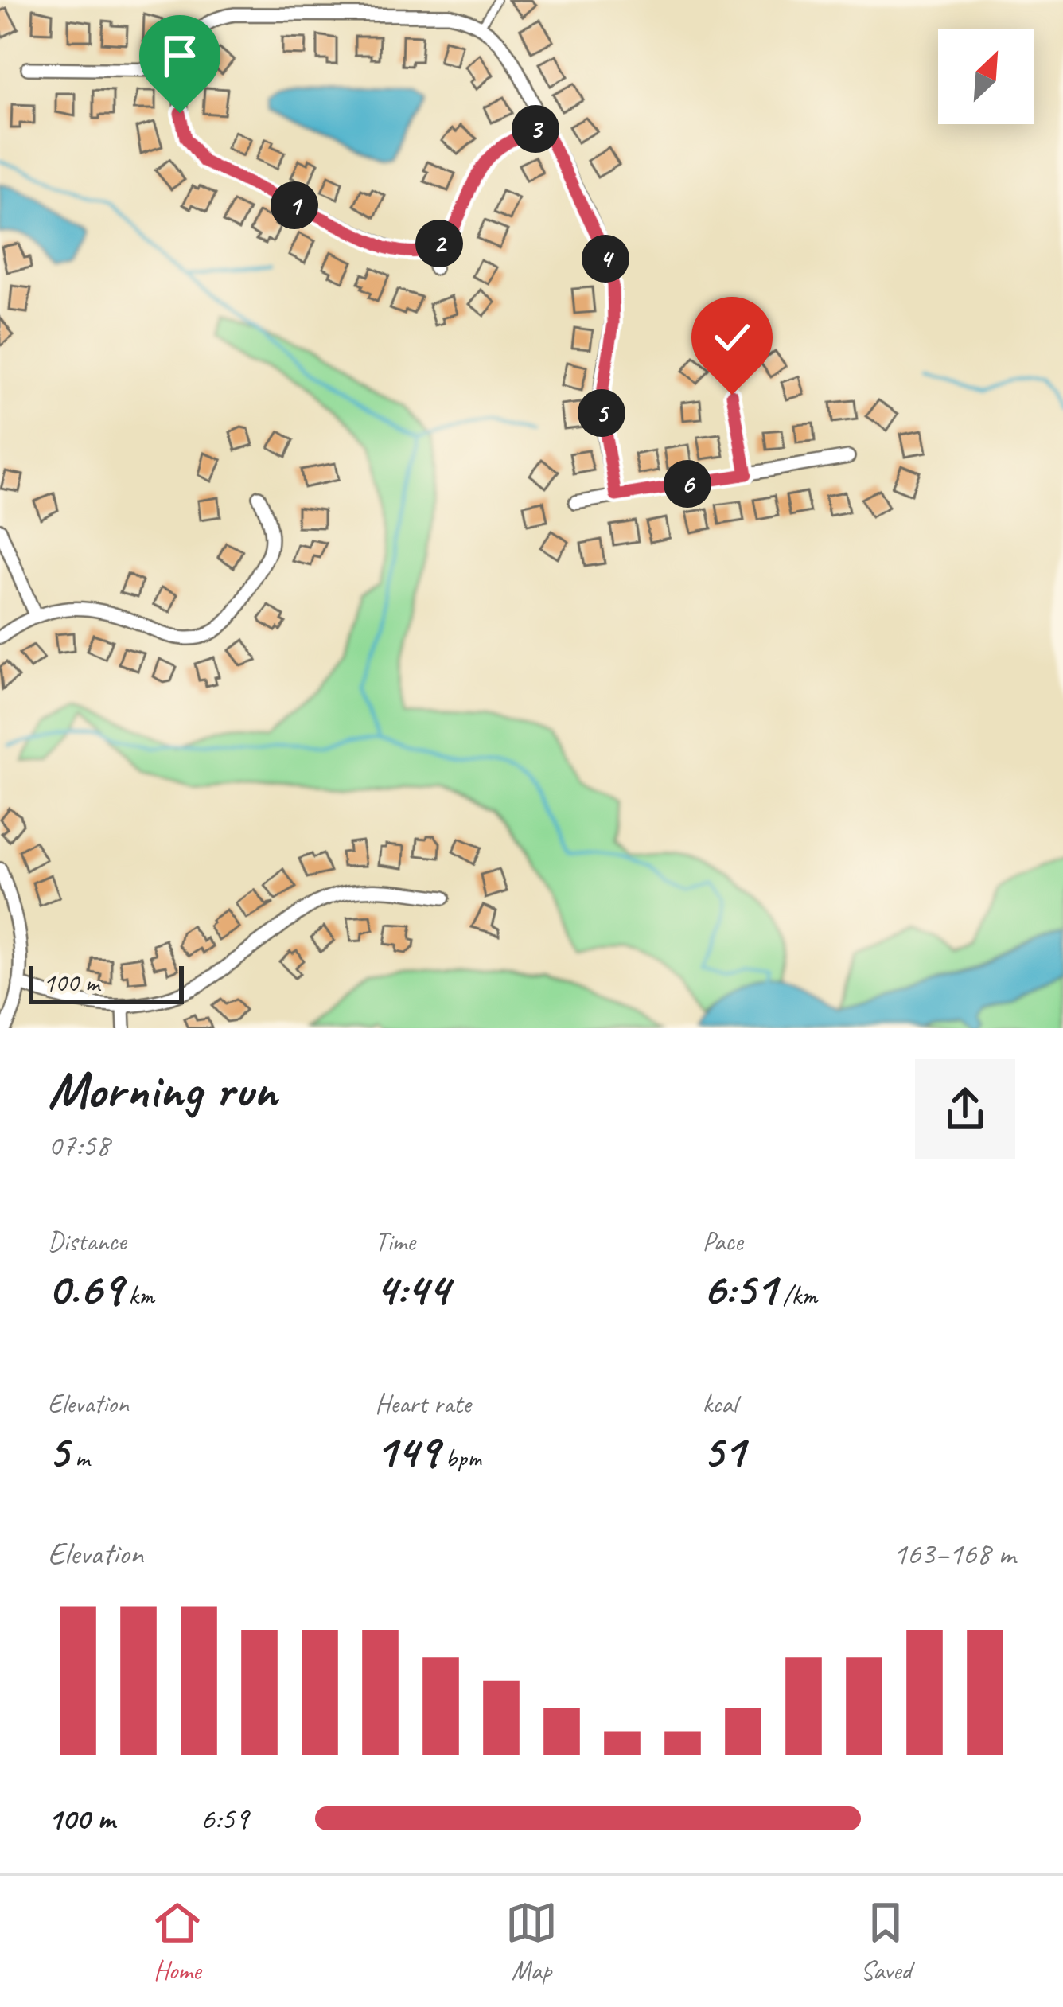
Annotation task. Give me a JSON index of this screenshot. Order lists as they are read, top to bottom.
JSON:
{
  "scale_bar": "100 m",
  "north": "top right",
  "page": {
    "pins": [
      "3",
      "1",
      "2",
      "4",
      "5",
      "6"
    ],
    "scale": "100 m",
    "heading": ["Morning run", "07:58"],
    "stats": [
      ["Distance", "0.69 km"],
      ["Time", "4:44"],
      ["Pace", "6:51 /km"],
      ["Elevation", "5 m"],
      ["Heart rate", "149 bpm"],
      ["kcal", "51"]
    ],
    "chart": ["Elevation", "163–168 m"],
    "list": [
      {
        "name": "100 m",
        "note": "6:59"
      }
    ],
    "tabs": ["Home", "Map", "Saved"]
  }
}
